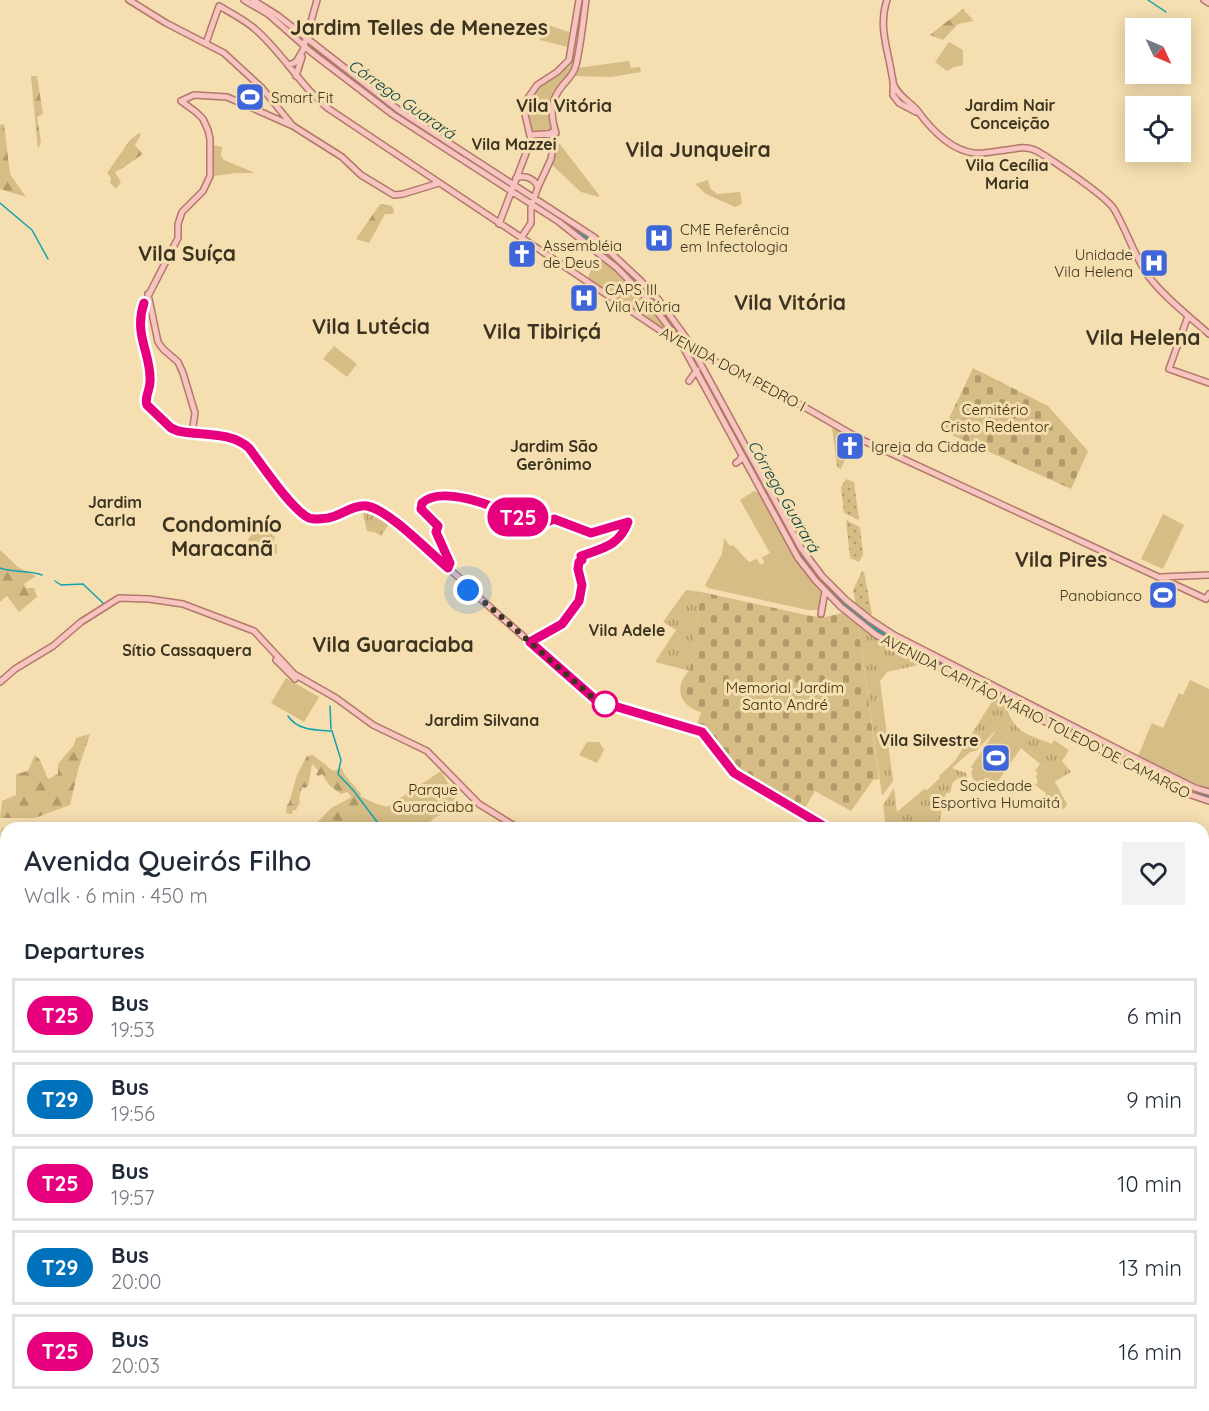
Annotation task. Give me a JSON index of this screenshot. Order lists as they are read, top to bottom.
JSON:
{
  "streets": {
    "main road": ["AVENIDA DOM PEDRO I", "AVENIDA CAPITÃO MÁRIO TOLEDO DE CAMARGO"]
  },
  "crossings": [
    ["AVENIDA DOM PEDRO I", "AVENIDA CAPITÃO MÁRIO TOLEDO DE CAMARGO"]
  ],
  "districts": [
    "Jardim Telles de Menezes",
    "Vila Vitória",
    "Jardim Nair Conceição",
    "Vila Mazzei",
    "Vila Junqueira",
    "Vila Cecília Maria",
    "Vila Suíça",
    "Vila Vitória",
    "Vila Lutécia",
    "Vila Tibiriçá",
    "Vila Helena",
    "Jardim São Gerônimo",
    "Jardim Carla",
    "Condominío Maracanã",
    "Vila Pires",
    "Vila Adele",
    "Vila Guaraciaba",
    "Sítio Cassaquera",
    "Jardim Silvana",
    "Vila Silvestre"
  ],
  "water": ["Córrego Guarará"],
  "parks": ["Cemitério Cristo Redentor", "Memorial Jardim Santo André", "Parque Guaraciaba"],
  "places": {
    "sports": ["Smart Fit", "Panobianco", "Sociedade Esportiva Humaitá"],
    "hospital": ["CME Referência em Infectologia", "Unidade Vila Helena", "CAPS III Vila Vitória"],
    "church": ["Assembléia de Deus", "Igreja da Cidade"]
  },
  "lines": ["bus line T25"],
  "north": "bottom right",
  "page": {
    "on_map": "T25",
    "heading": [
      ["Avenida Queirós Filho", "Walk · 6 min · 450 m"],
      "Departures"
    ],
    "list": [
      {
        "mark": "T25",
        "name": "Bus",
        "note": "19:53",
        "value": "6 min"
      },
      {
        "mark": "T29",
        "name": "Bus",
        "note": "19:56",
        "value": "9 min"
      },
      {
        "mark": "T25",
        "name": "Bus",
        "note": "19:57",
        "value": "10 min"
      },
      {
        "mark": "T29",
        "name": "Bus",
        "note": "20:00",
        "value": "13 min"
      },
      {
        "mark": "T25",
        "name": "Bus",
        "note": "20:03",
        "value": "16 min"
      }
    ]
  }
}
